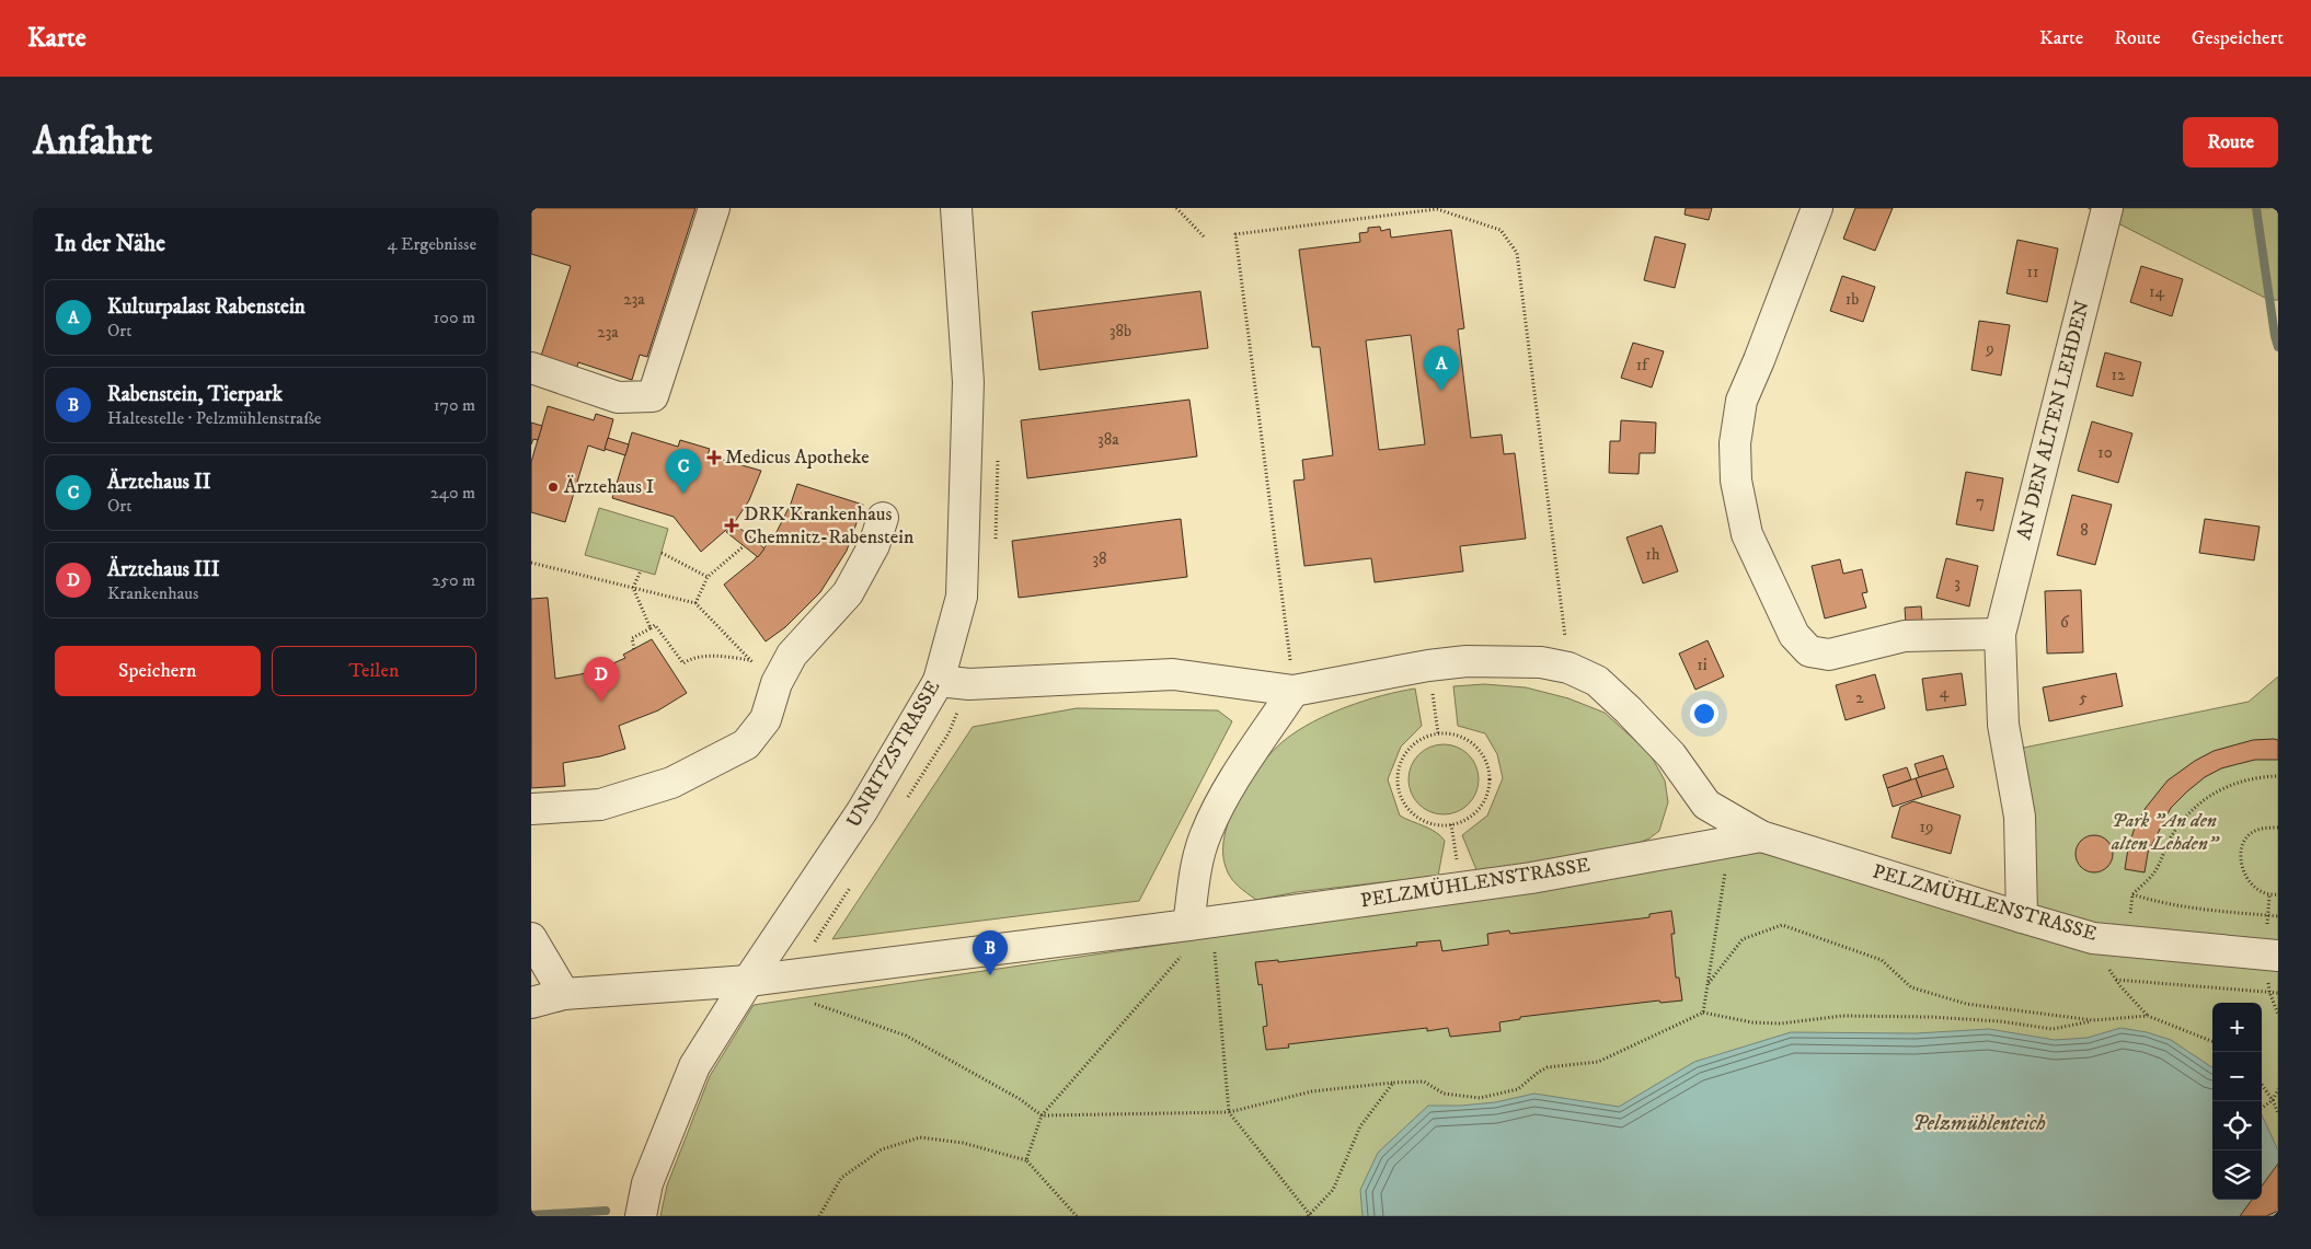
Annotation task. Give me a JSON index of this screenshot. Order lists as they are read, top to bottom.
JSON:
{
  "streets": {
    "street": ["AN DEN ALTEN LEHDEN", "UNRITZSTRASSE", "PELZMÜHLENSTRASSE"]
  },
  "crossings": [
    ["AN DEN ALTEN LEHDEN", "PELZMÜHLENSTRASSE"],
    ["UNRITZSTRASSE", "PELZMÜHLENSTRASSE"]
  ],
  "water": ["Pelzmühlenteich"],
  "parks": ["Park \"An den alten Lehden\""],
  "places": {
    "health": ["Medicus Apotheke", "DRK Krankenhaus Chemnitz-Rabenstein"],
    "other": ["Ärztehaus I"]
  },
  "house_numbers": [
    "11",
    "14",
    "23a",
    "1b",
    "38b",
    "23a",
    "9",
    "1f",
    "12",
    "38a",
    "10",
    "7",
    "8",
    "1h",
    "38",
    "3",
    "6",
    "1i",
    "4",
    "2",
    "5",
    "19"
  ],
  "page": {
    "header": "Karte",
    "nav": ["Karte", "Route", "Gespeichert"],
    "buttons": [
      "Route",
      ["Speichern", "Teilen"]
    ],
    "title": "Anfahrt",
    "heading": ["In der Nähe", "4 Ergebnisse"],
    "list": [
      {
        "mark": "A",
        "name": "Kulturpalast Rabenstein",
        "note": "Ort",
        "value": "100 m"
      },
      {
        "mark": "B",
        "name": "Rabenstein, Tierpark",
        "note": "Haltestelle · Pelzmühlenstraße",
        "value": "170 m"
      },
      {
        "mark": "C",
        "name": "Ärztehaus II",
        "note": "Ort",
        "value": "240 m"
      },
      {
        "mark": "D",
        "name": "Ärztehaus III",
        "note": "Krankenhaus",
        "value": "250 m"
      }
    ],
    "pins": [
      "A",
      "C",
      "D",
      "B"
    ],
    "map_buttons": ["+", "−"]
  }
}
